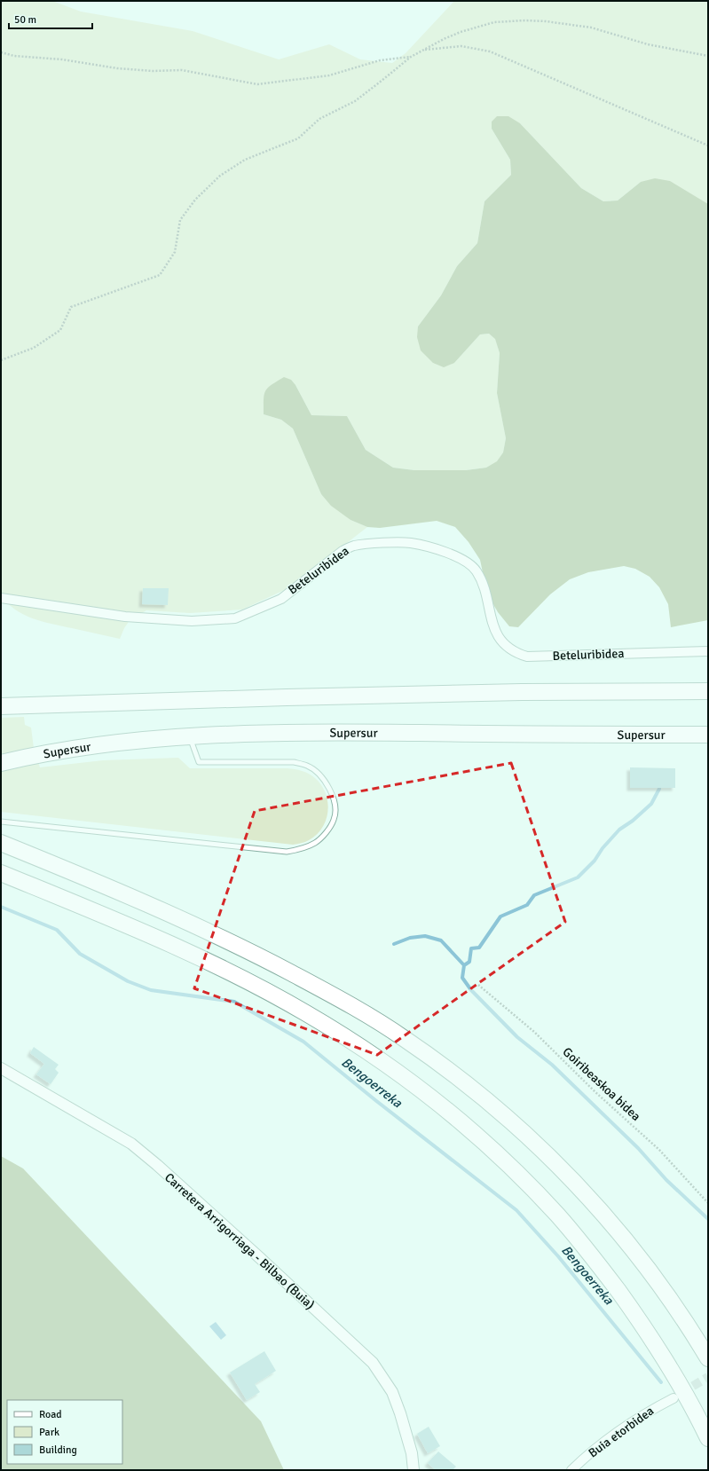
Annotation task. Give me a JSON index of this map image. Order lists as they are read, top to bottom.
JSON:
{
  "streets": {
    "highway": ["Supersur"],
    "street": ["Beteluribidea", "Carretera Arrigorriaga - Bilbao (Buia)", "Buia etorbidea"],
    "path": ["Goiribeaskoa bidea"]
  },
  "water": ["Bengoerreka"],
  "legend": ["Road", "Park", "Building"],
  "scale_bar": "50 m"
}
